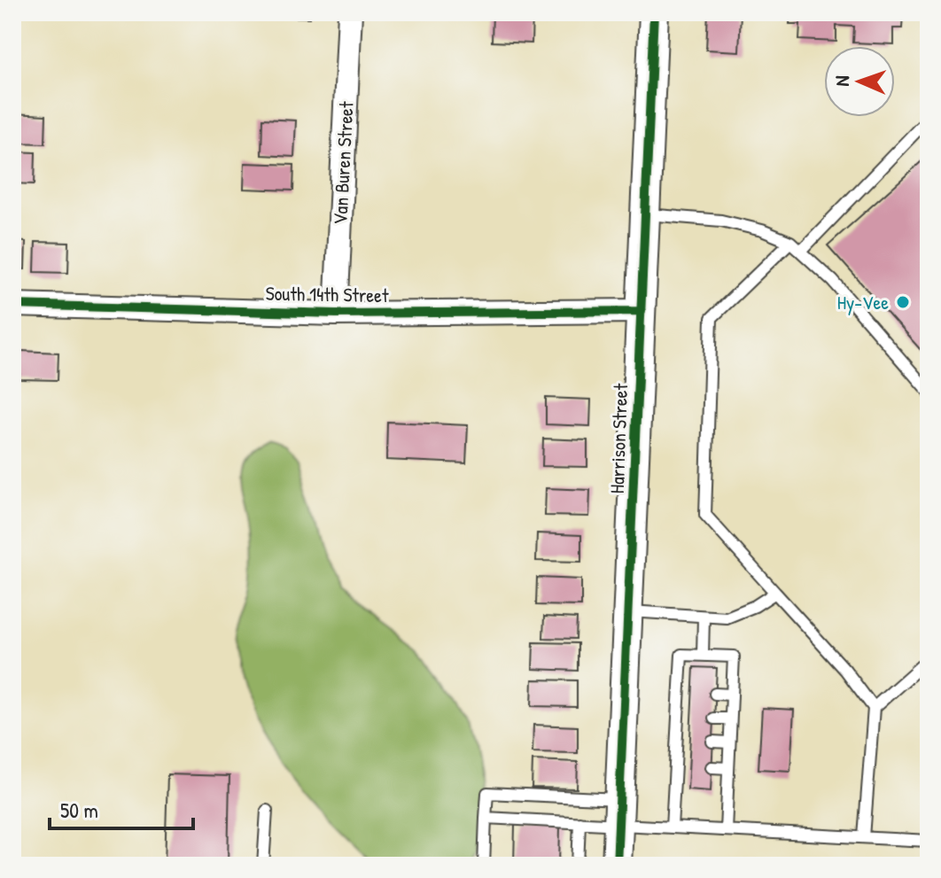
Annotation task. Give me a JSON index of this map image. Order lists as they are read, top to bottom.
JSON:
{
  "streets": {
    "street": ["Van Buren Street", "South 14th Street", "Harrison Street"]
  },
  "crossings": [
    ["Van Buren Street", "South 14th Street"],
    ["South 14th Street", "Harrison Street"]
  ],
  "places": ["Hy-Vee"],
  "scale_bar": "50 m",
  "north": "left"
}
